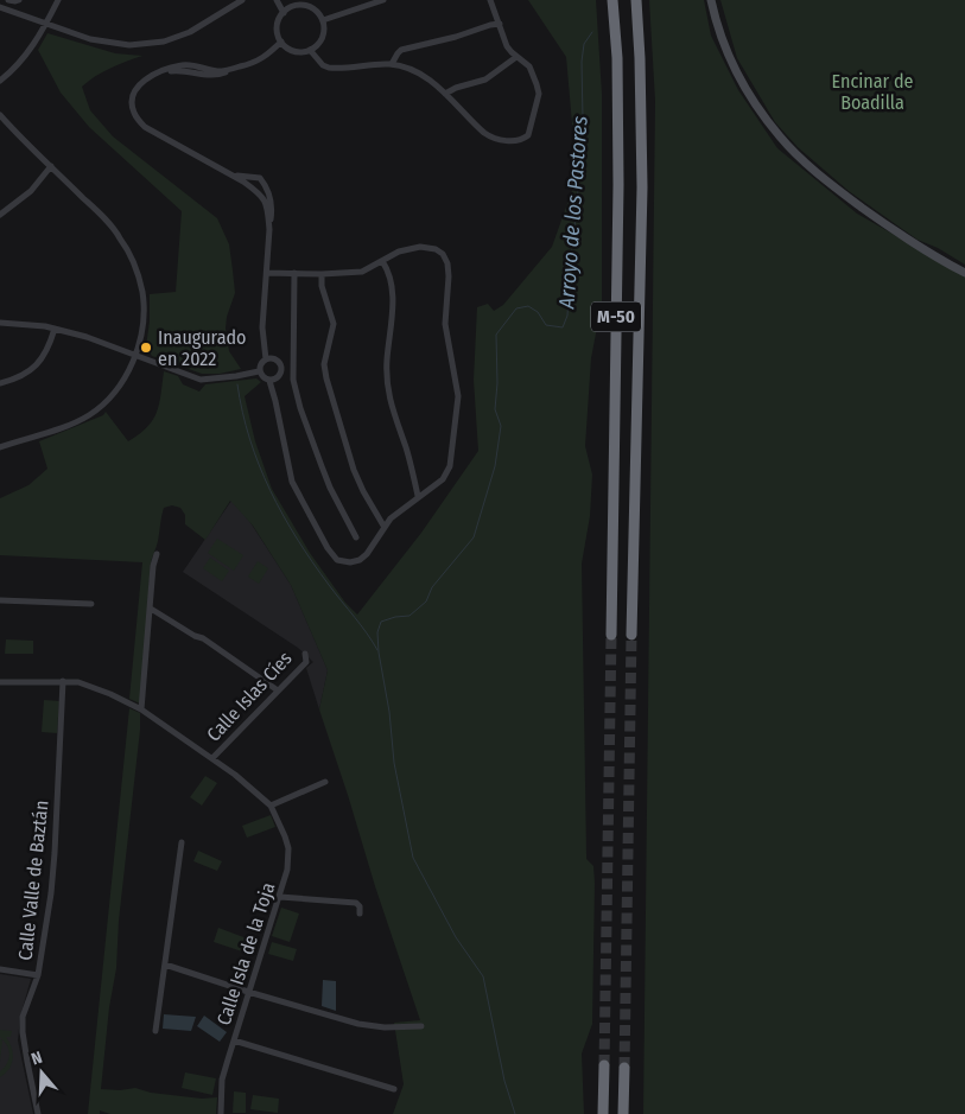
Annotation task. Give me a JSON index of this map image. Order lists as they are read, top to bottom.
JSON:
{
  "streets": {
    "highway": ["M-50"],
    "street": ["Calle Islas Cíes", "Calle Valle de Baztán", "Calle Isla de la Toja"]
  },
  "crossings": [
    ["Calle Islas Cíes", "Calle Isla de la Toja"],
    ["Calle Valle de Baztán", "Calle Isla de la Toja"]
  ],
  "water": ["Arroyo de los Pastores"],
  "parks": ["Encinar de Boadilla"],
  "places": ["Inaugurado en 2022"],
  "north": "top"
}
